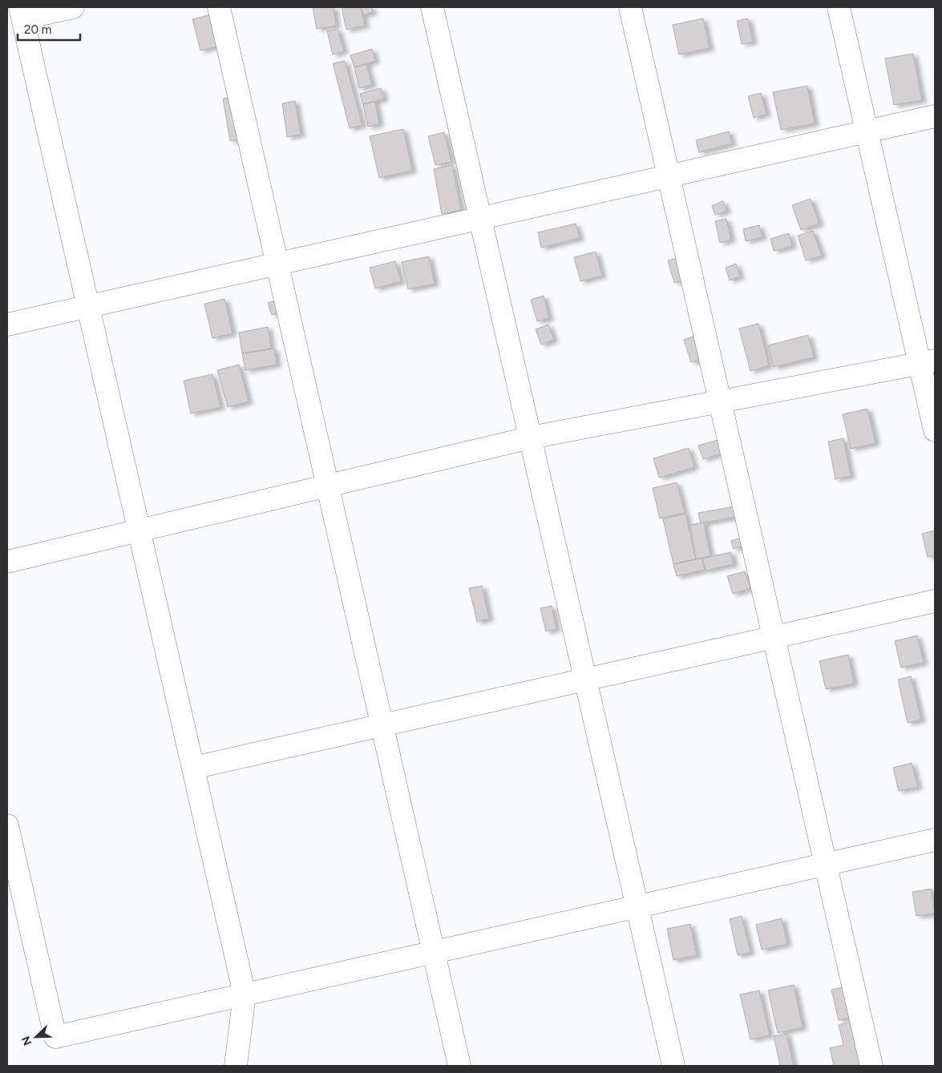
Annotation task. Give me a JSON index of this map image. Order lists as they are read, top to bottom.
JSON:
{
  "scale_bar": "20 m",
  "north": "bottom left"
}
